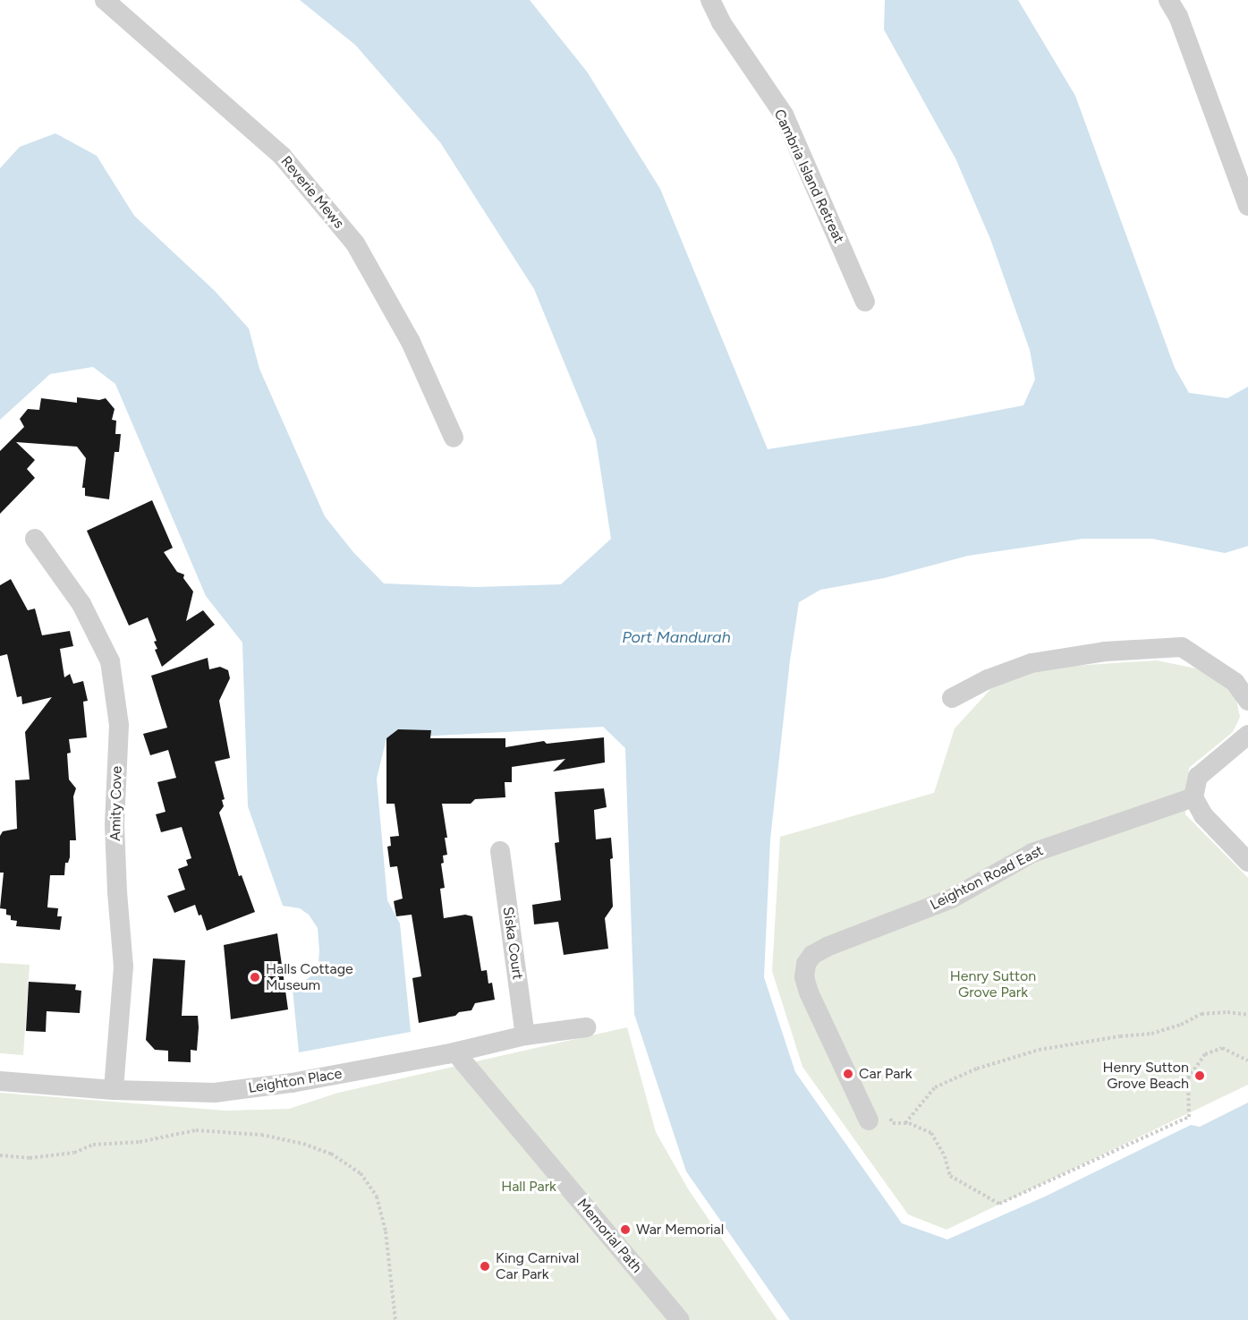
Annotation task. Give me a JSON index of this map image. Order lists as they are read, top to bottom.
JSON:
{
  "streets": {
    "street": [
      "Cambria Island Retreat",
      "Reverie Mews",
      "Amity Cove",
      "Leighton Road East",
      "Siska Court",
      "Leighton Place",
      "Memorial Path"
    ]
  },
  "crossings": [
    ["Amity Cove", "Leighton Place"],
    ["Siska Court", "Leighton Place"],
    ["Leighton Place", "Memorial Path"]
  ],
  "water": ["Port Mandurah"],
  "parks": ["Henry Sutton Grove Park", "Hall Park"],
  "places": [
    "Halls Cottage Museum",
    "Car Park",
    "Henry Sutton Grove Beach",
    "War Memorial",
    "King Carnival Car Park"
  ]
}
